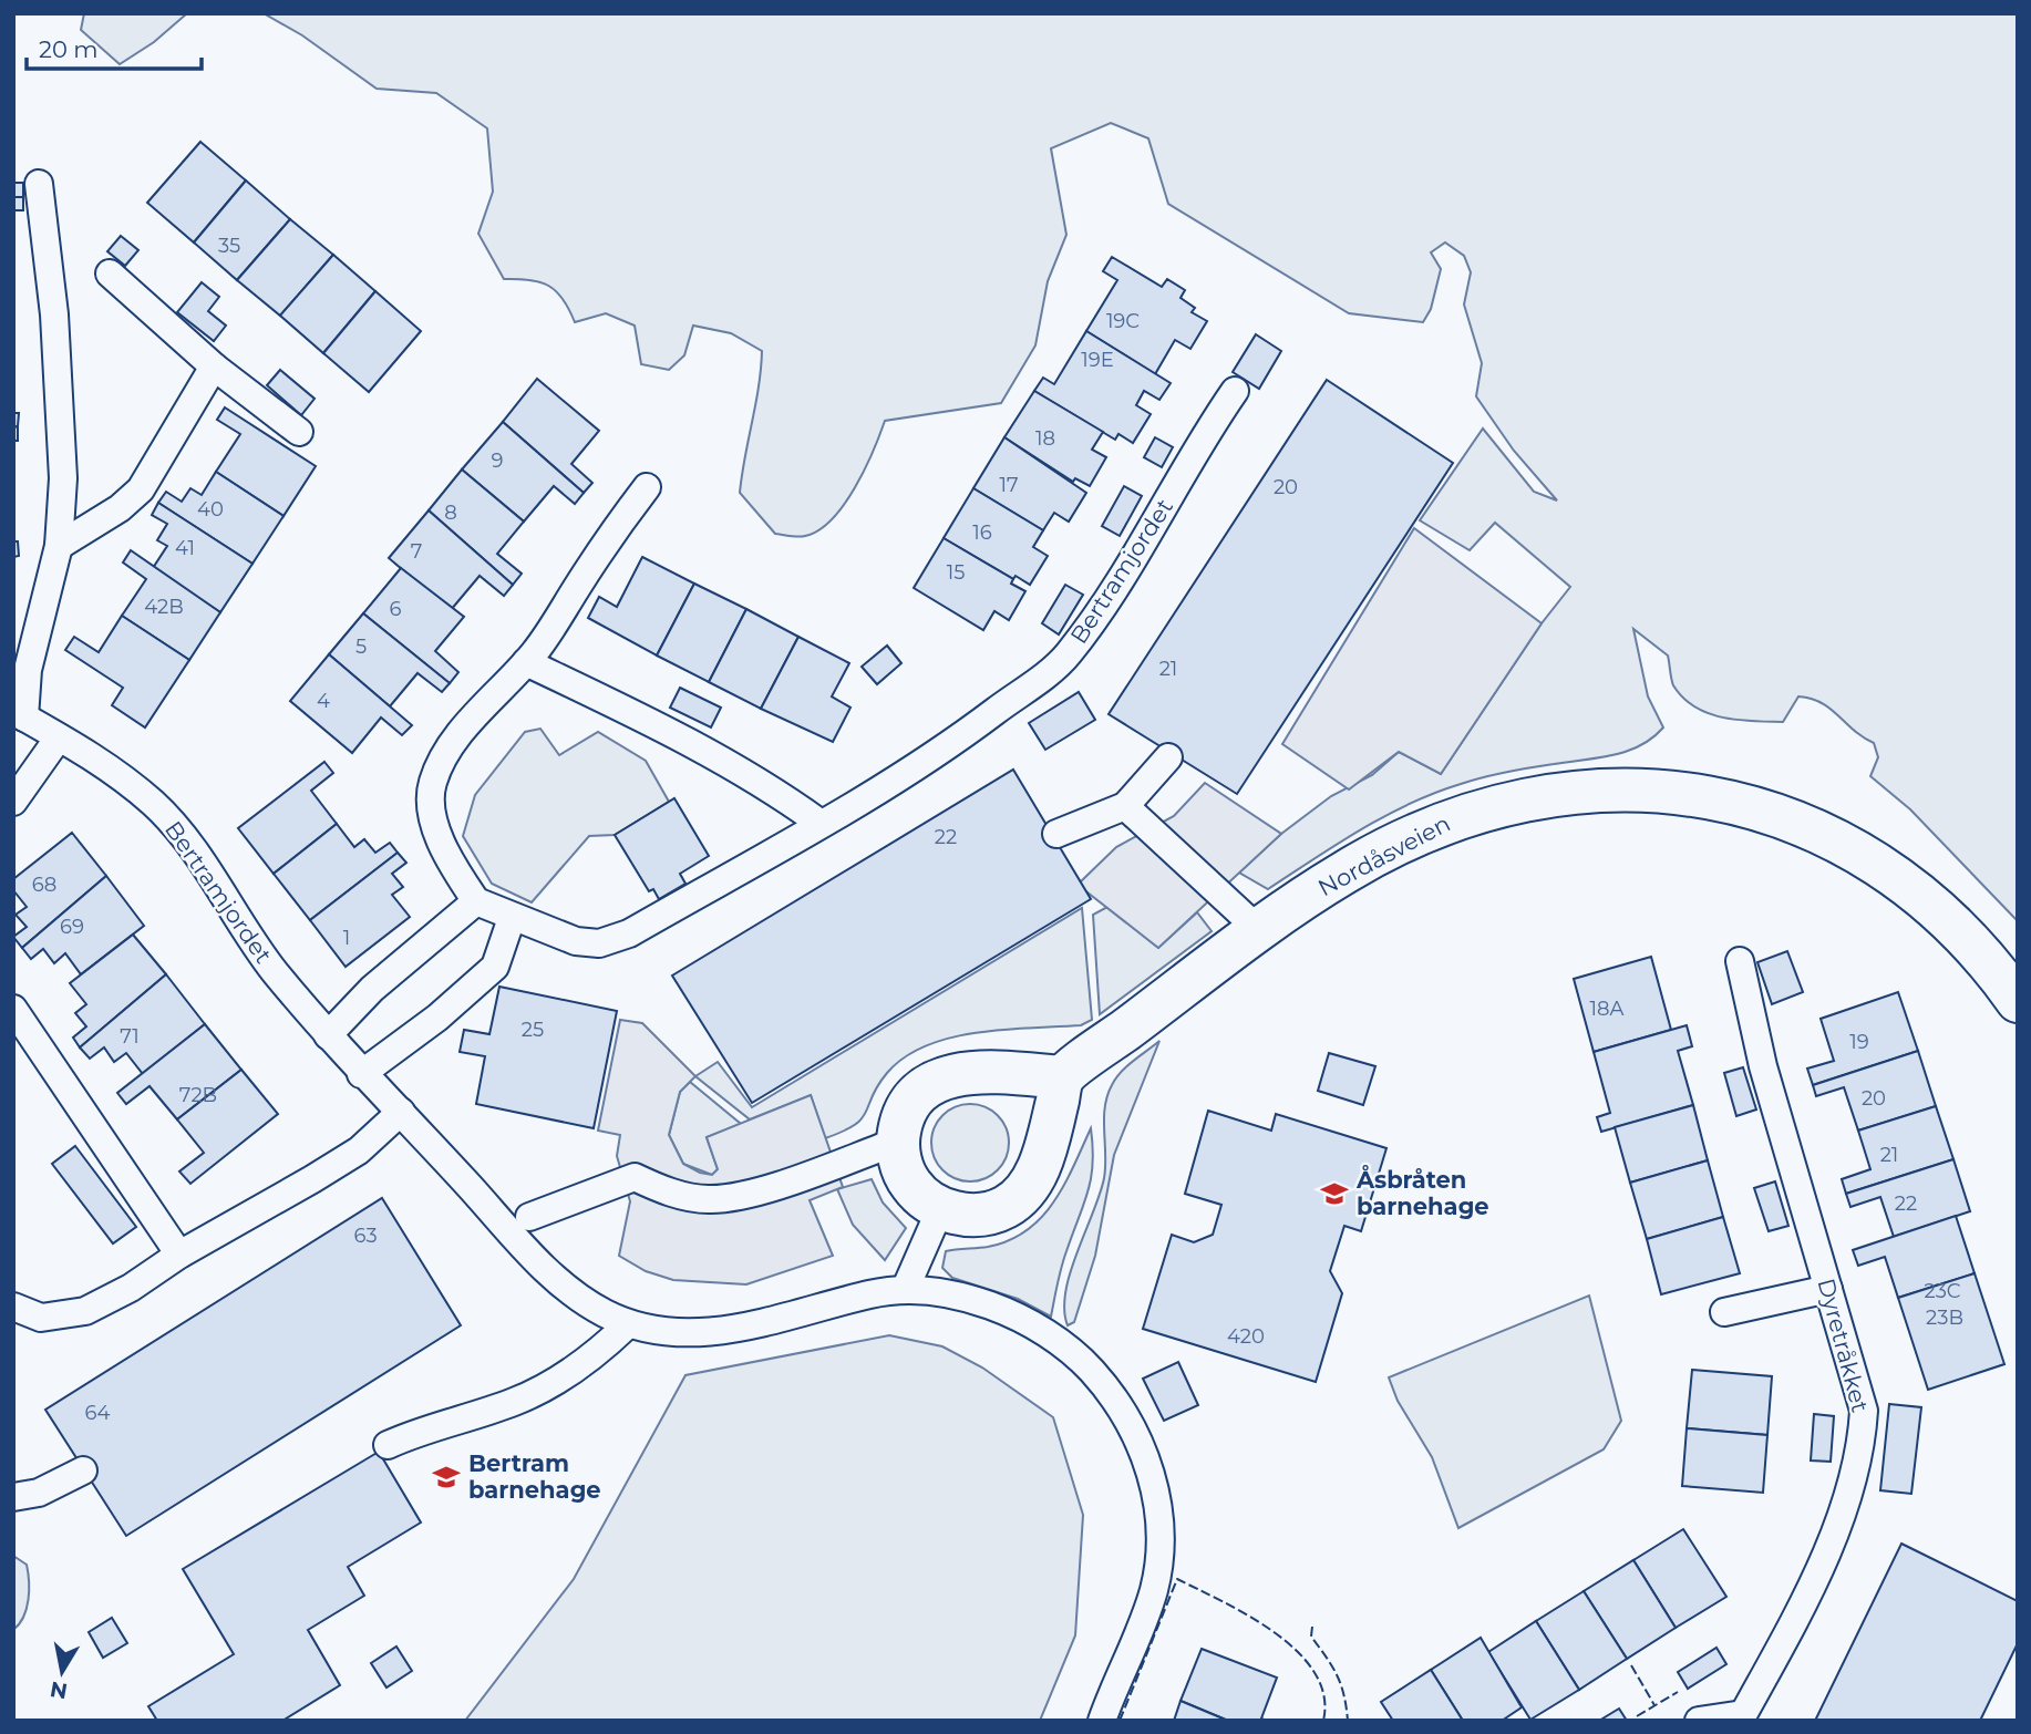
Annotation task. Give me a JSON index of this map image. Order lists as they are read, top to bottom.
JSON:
{
  "streets": {
    "street": ["Nordåsveien"],
    "lane": ["Bertramjordet", "Dyretråkket"]
  },
  "places": {
    "school or university": ["Åsbråten barnehage", "Bertram barnehage"]
  },
  "house_numbers": [
    "35",
    "19C",
    "19E",
    "18",
    "9",
    "17",
    "20",
    "40",
    "8",
    "16",
    "41",
    "7",
    "15",
    "42B",
    "6",
    "5",
    "21",
    "4",
    "22",
    "68",
    "69",
    "1",
    "18A",
    "25",
    "71",
    "19",
    "72B",
    "20",
    "21",
    "22",
    "63",
    "23C",
    "23B",
    "420",
    "64"
  ],
  "scale_bar": "20 m",
  "north": "bottom"
}
